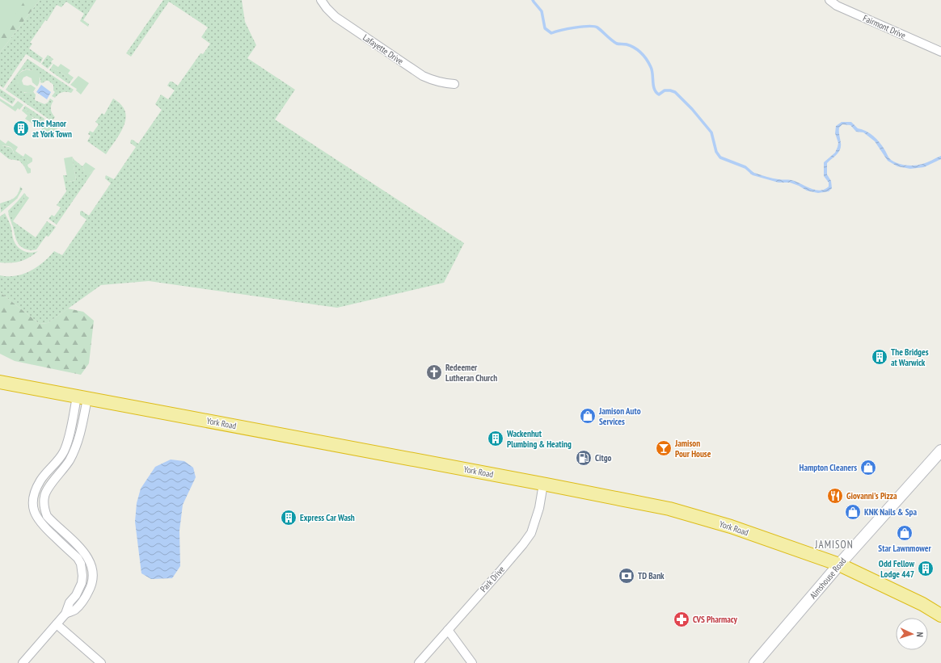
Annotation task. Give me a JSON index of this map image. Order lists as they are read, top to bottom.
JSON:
{
  "streets": {
    "highway": ["York Road"],
    "main road": ["Almshouse Road"],
    "street": ["Fairmont Drive", "Lafayette Drive", "Park Drive"]
  },
  "crossings": [
    ["York Road", "Almshouse Road"],
    ["York Road", "Park Drive"]
  ],
  "districts": ["JAMISON"],
  "places": {
    "building": [
      "The Manor at York Town",
      "The Bridges at Warwick",
      "Wackenhut Plumbing & Heating",
      "Express Car Wash",
      "Odd Fellow Lodge 447"
    ],
    "church": ["Redeemer Lutheran Church"],
    "shop": [
      "Jamison Auto Services",
      "Hampton Cleaners",
      "KNK Nails & Spa",
      "Star Lawnmower"
    ],
    "bar": ["Jamison Pour House"],
    "fuel station": ["Citgo"],
    "restaurant": ["Giovanni's Pizza"],
    "bank": ["TD Bank"],
    "pharmacy": ["CVS Pharmacy"]
  },
  "north": "right"
}
